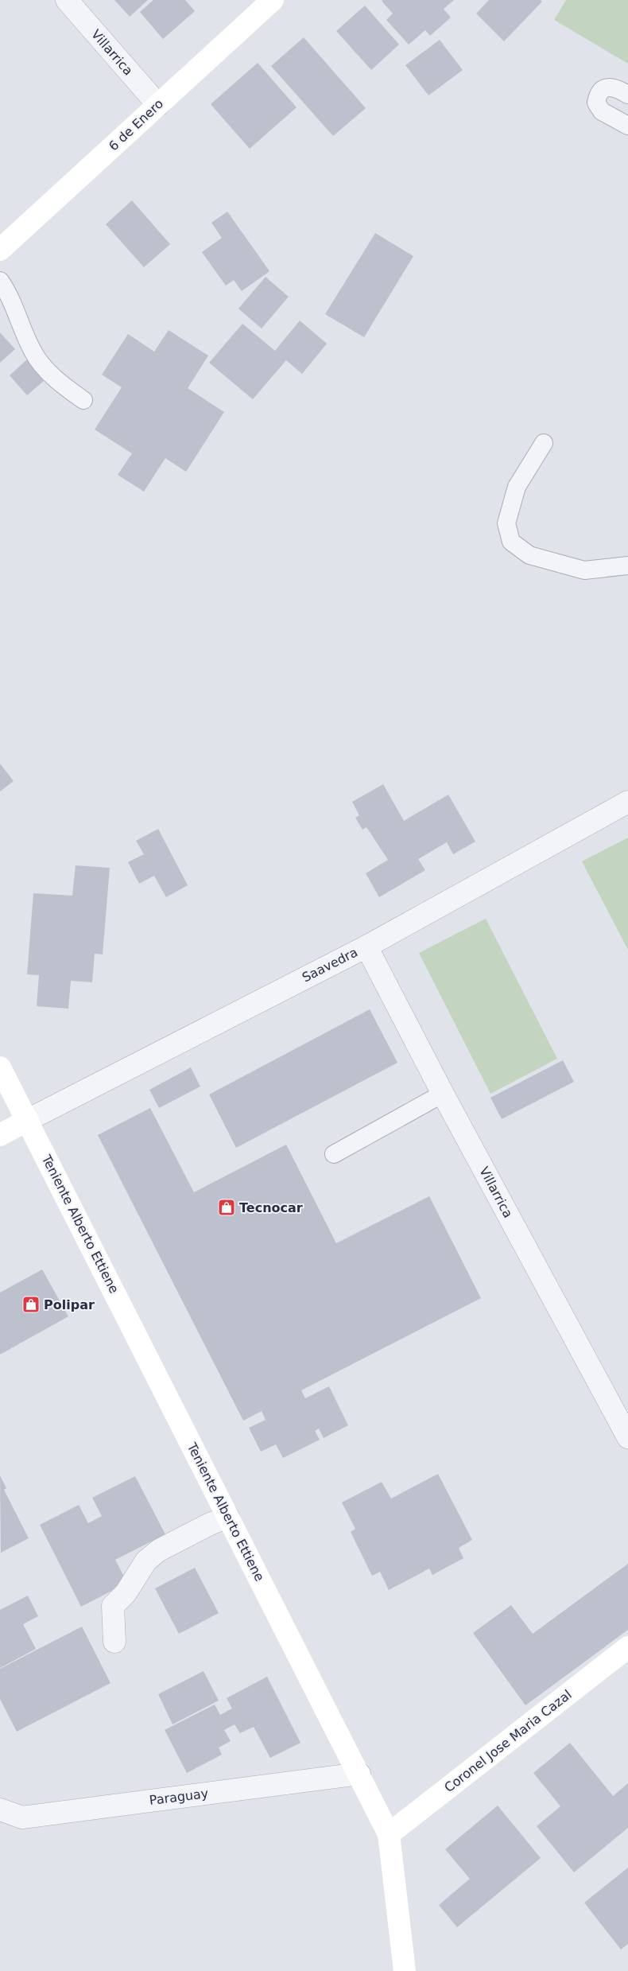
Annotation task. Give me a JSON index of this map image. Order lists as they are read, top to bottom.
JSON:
{
  "streets": {
    "main road": ["6 de Enero", "Teniente Alberto Ettiene", "Coronel Jose Maria Cazal"],
    "street": ["Villarrica", "Saavedra", "Paraguay"]
  },
  "crossings": [
    ["Villarrica", "6 de Enero"],
    ["Villarrica", "Saavedra"],
    ["Saavedra", "Teniente Alberto Ettiene"],
    ["Teniente Alberto Ettiene", "Coronel Jose Maria Cazal"],
    ["Teniente Alberto Ettiene", "Paraguay"]
  ],
  "places": {
    "shop": ["Tecnocar", "Polipar"]
  }
}
